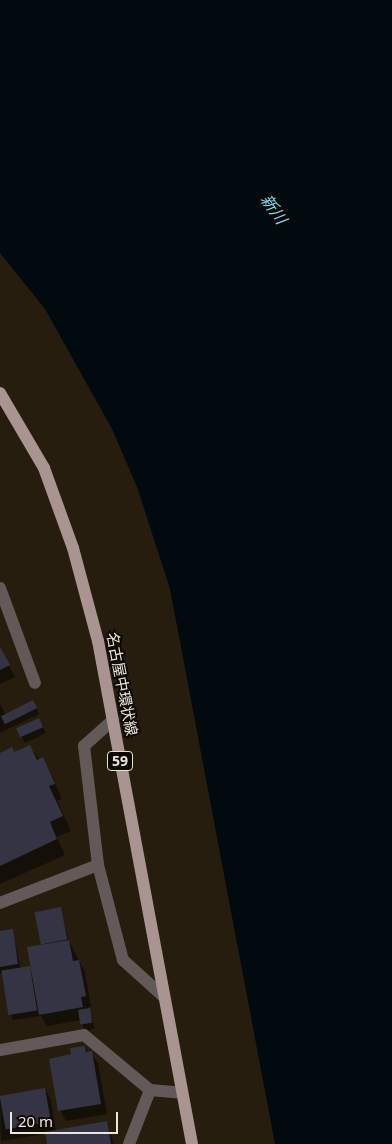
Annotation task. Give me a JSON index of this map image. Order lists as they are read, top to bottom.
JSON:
{
  "streets": {
    "main road": ["名古屋中環状線", "59"]
  },
  "water": ["新川"],
  "scale_bar": "20 m"
}
